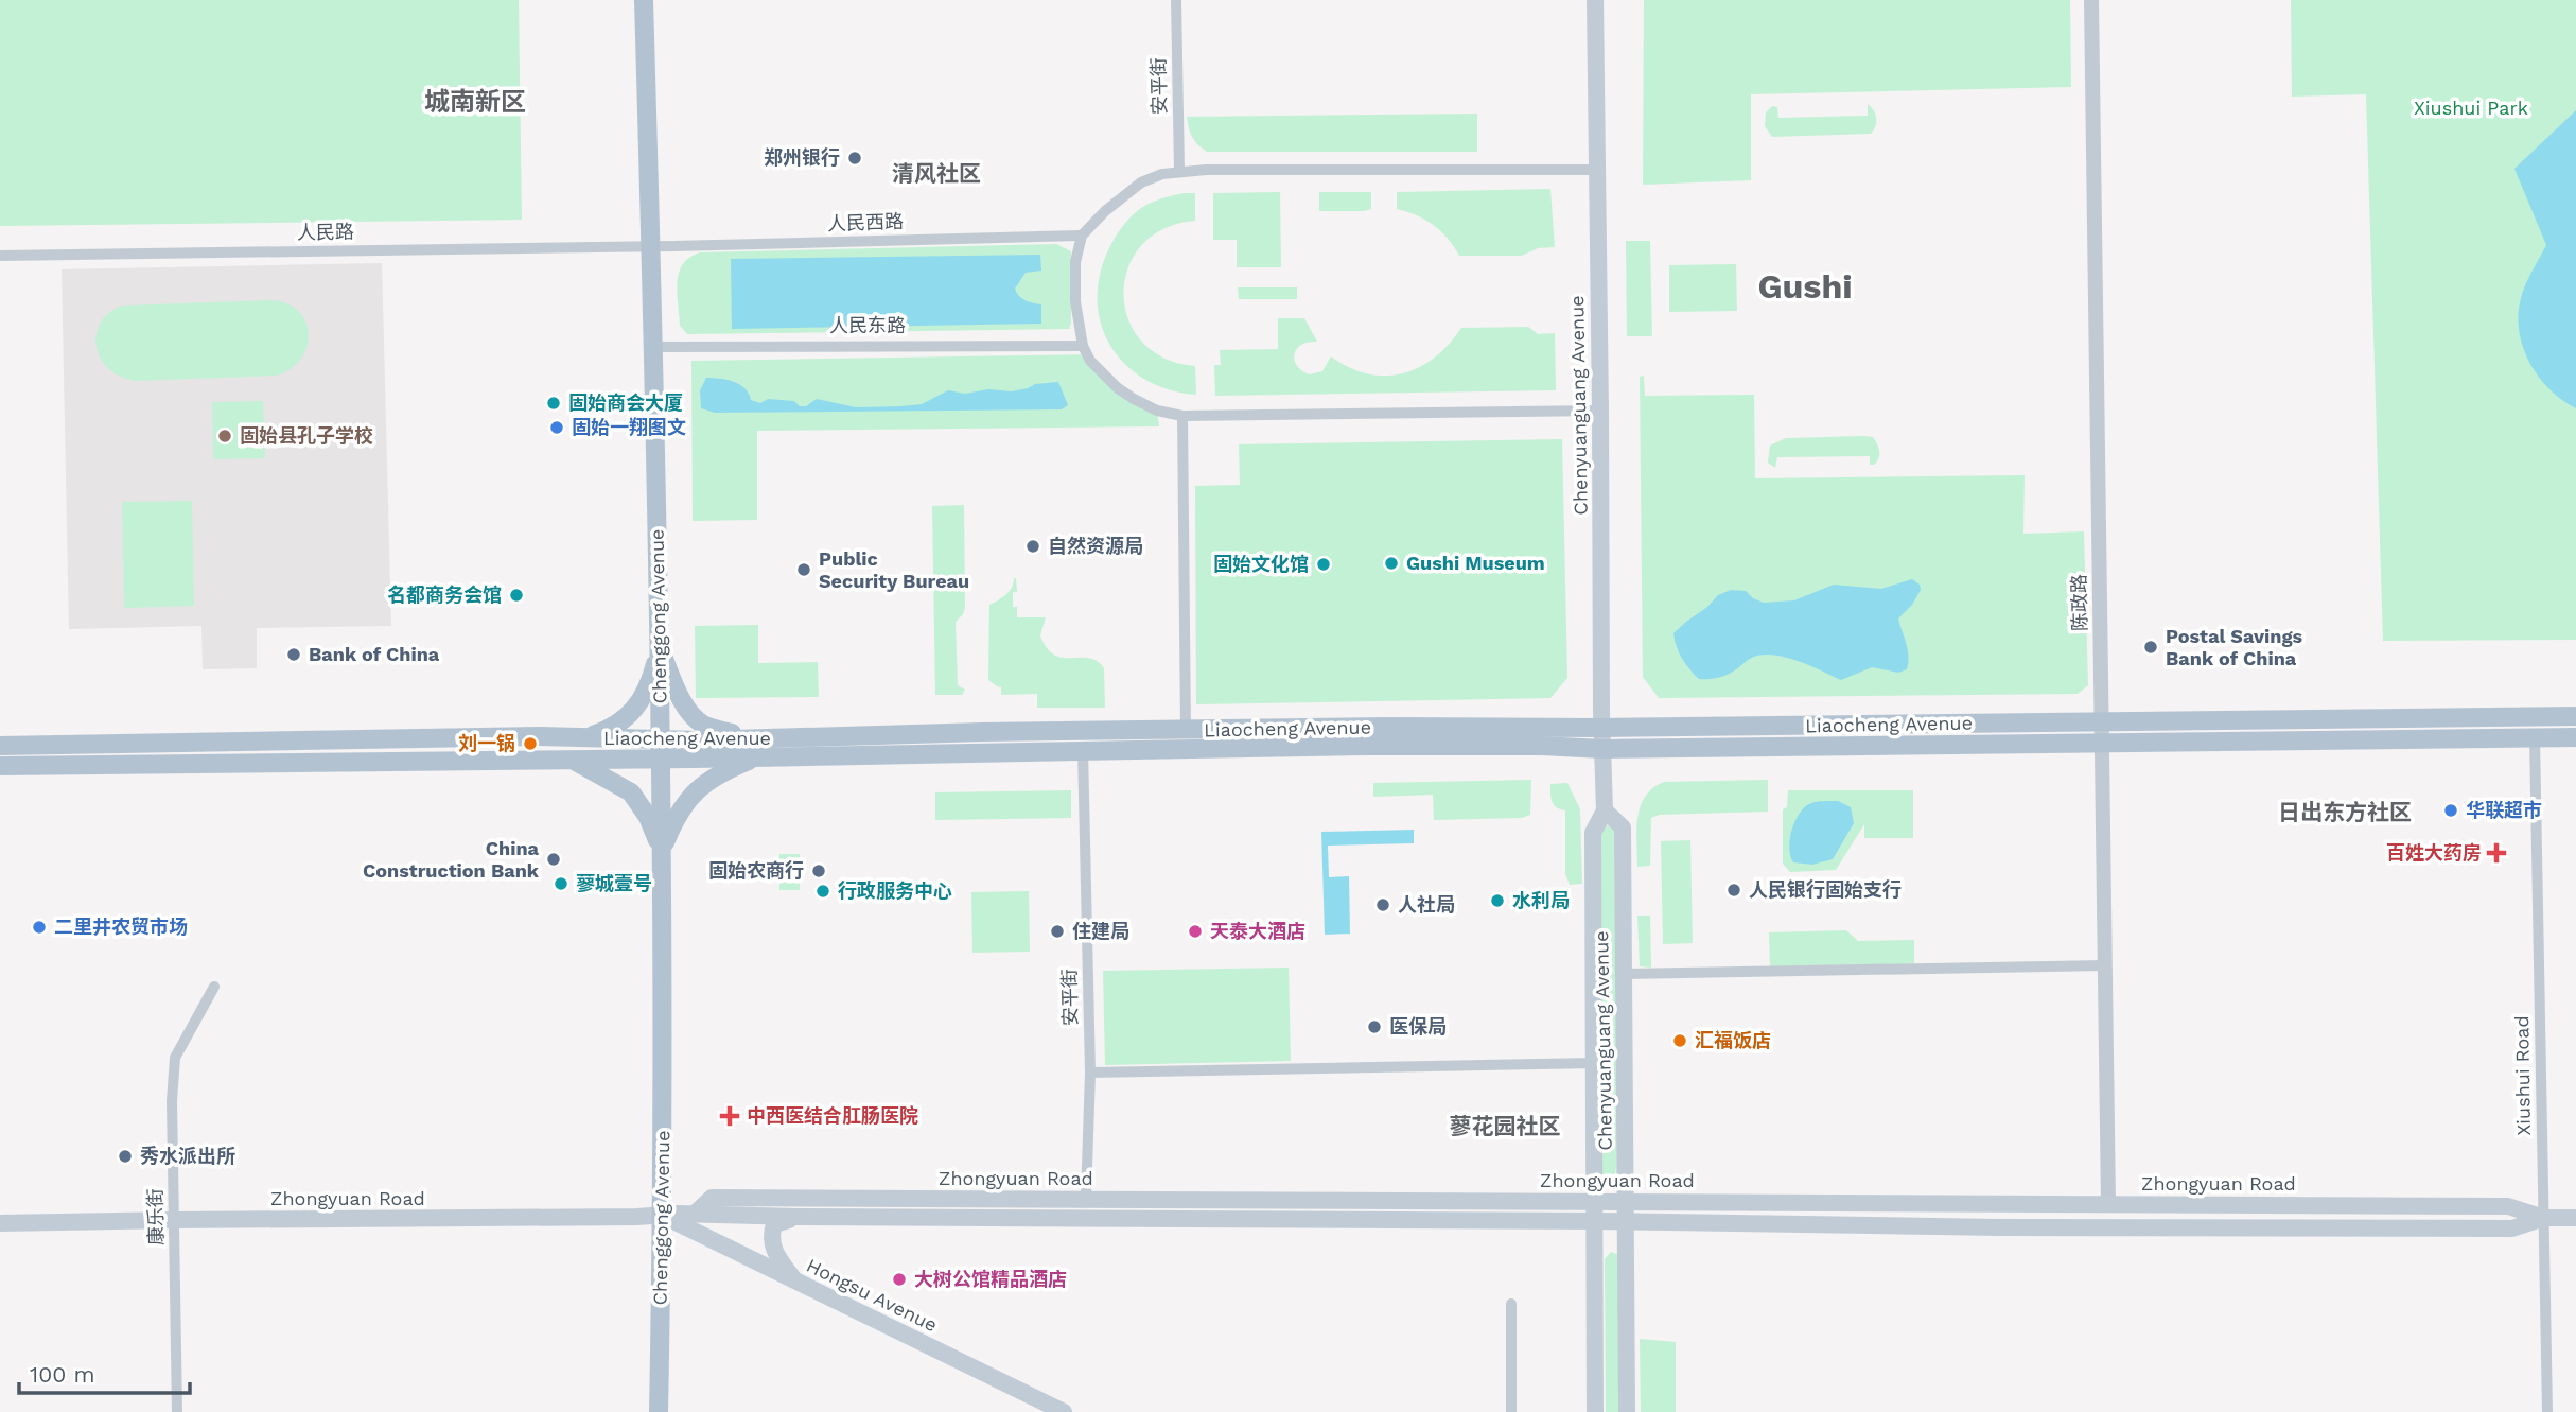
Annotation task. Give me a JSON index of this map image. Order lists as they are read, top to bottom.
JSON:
{
  "streets": {
    "main road": [
      "Chenyuanguang Avenue",
      "Chenggong Avenue",
      "Liaocheng Avenue",
      "Zhongyuan Road",
      "Hongsu Avenue"
    ],
    "street": [
      "安平街",
      "人民西路",
      "人民路",
      "人民东路",
      "陈政路",
      "Xiushui Road",
      "康乐街"
    ]
  },
  "crossings": [
    ["安平街", "Liaocheng Avenue"],
    ["安平街", "Zhongyuan Road"],
    ["人民西路", "人民路"],
    ["人民西路", "Chenggong Avenue"],
    ["人民路", "Chenggong Avenue"],
    ["人民东路", "Chenggong Avenue"],
    ["Chenyuanguang Avenue", "Liaocheng Avenue"],
    ["Chenyuanguang Avenue", "Zhongyuan Road"],
    ["陈政路", "Liaocheng Avenue"],
    ["陈政路", "Zhongyuan Road"],
    ["Chenggong Avenue", "Liaocheng Avenue"],
    ["Chenggong Avenue", "Zhongyuan Road"],
    ["Chenggong Avenue", "Hongsu Avenue"],
    ["Liaocheng Avenue", "Xiushui Road"],
    ["Xiushui Road", "Zhongyuan Road"],
    ["Zhongyuan Road", "康乐街"],
    ["Zhongyuan Road", "Hongsu Avenue"]
  ],
  "districts": [
    "城南新区",
    "清风社区",
    "Gushi",
    "日出东方社区",
    "蓼花园社区"
  ],
  "parks": ["Xiushui Park"],
  "places": {
    "other": [
      "郑州银行",
      "固始商会大厦",
      "固始一翔图文",
      "固始县孔子学校",
      "自然资源局",
      "Gushi Museum",
      "固始文化馆",
      "Public Security Bureau",
      "名都商务会馆",
      "Postal Savings Bank of China",
      "Bank of China",
      "刘一锅",
      "华联超市",
      "China Construction Bank",
      "固始农商行",
      "蓼城壹号",
      "人民银行固始支行",
      "行政服务中心",
      "水利局",
      "人社局",
      "二里井农贸市场",
      "住建局",
      "天泰大酒店",
      "医保局",
      "汇福饭店",
      "秀水派出所",
      "大树公馆精品酒店"
    ],
    "health": ["百姓大药房", "中西医结合肛肠医院"]
  },
  "scale_bar": "100 m"
}
